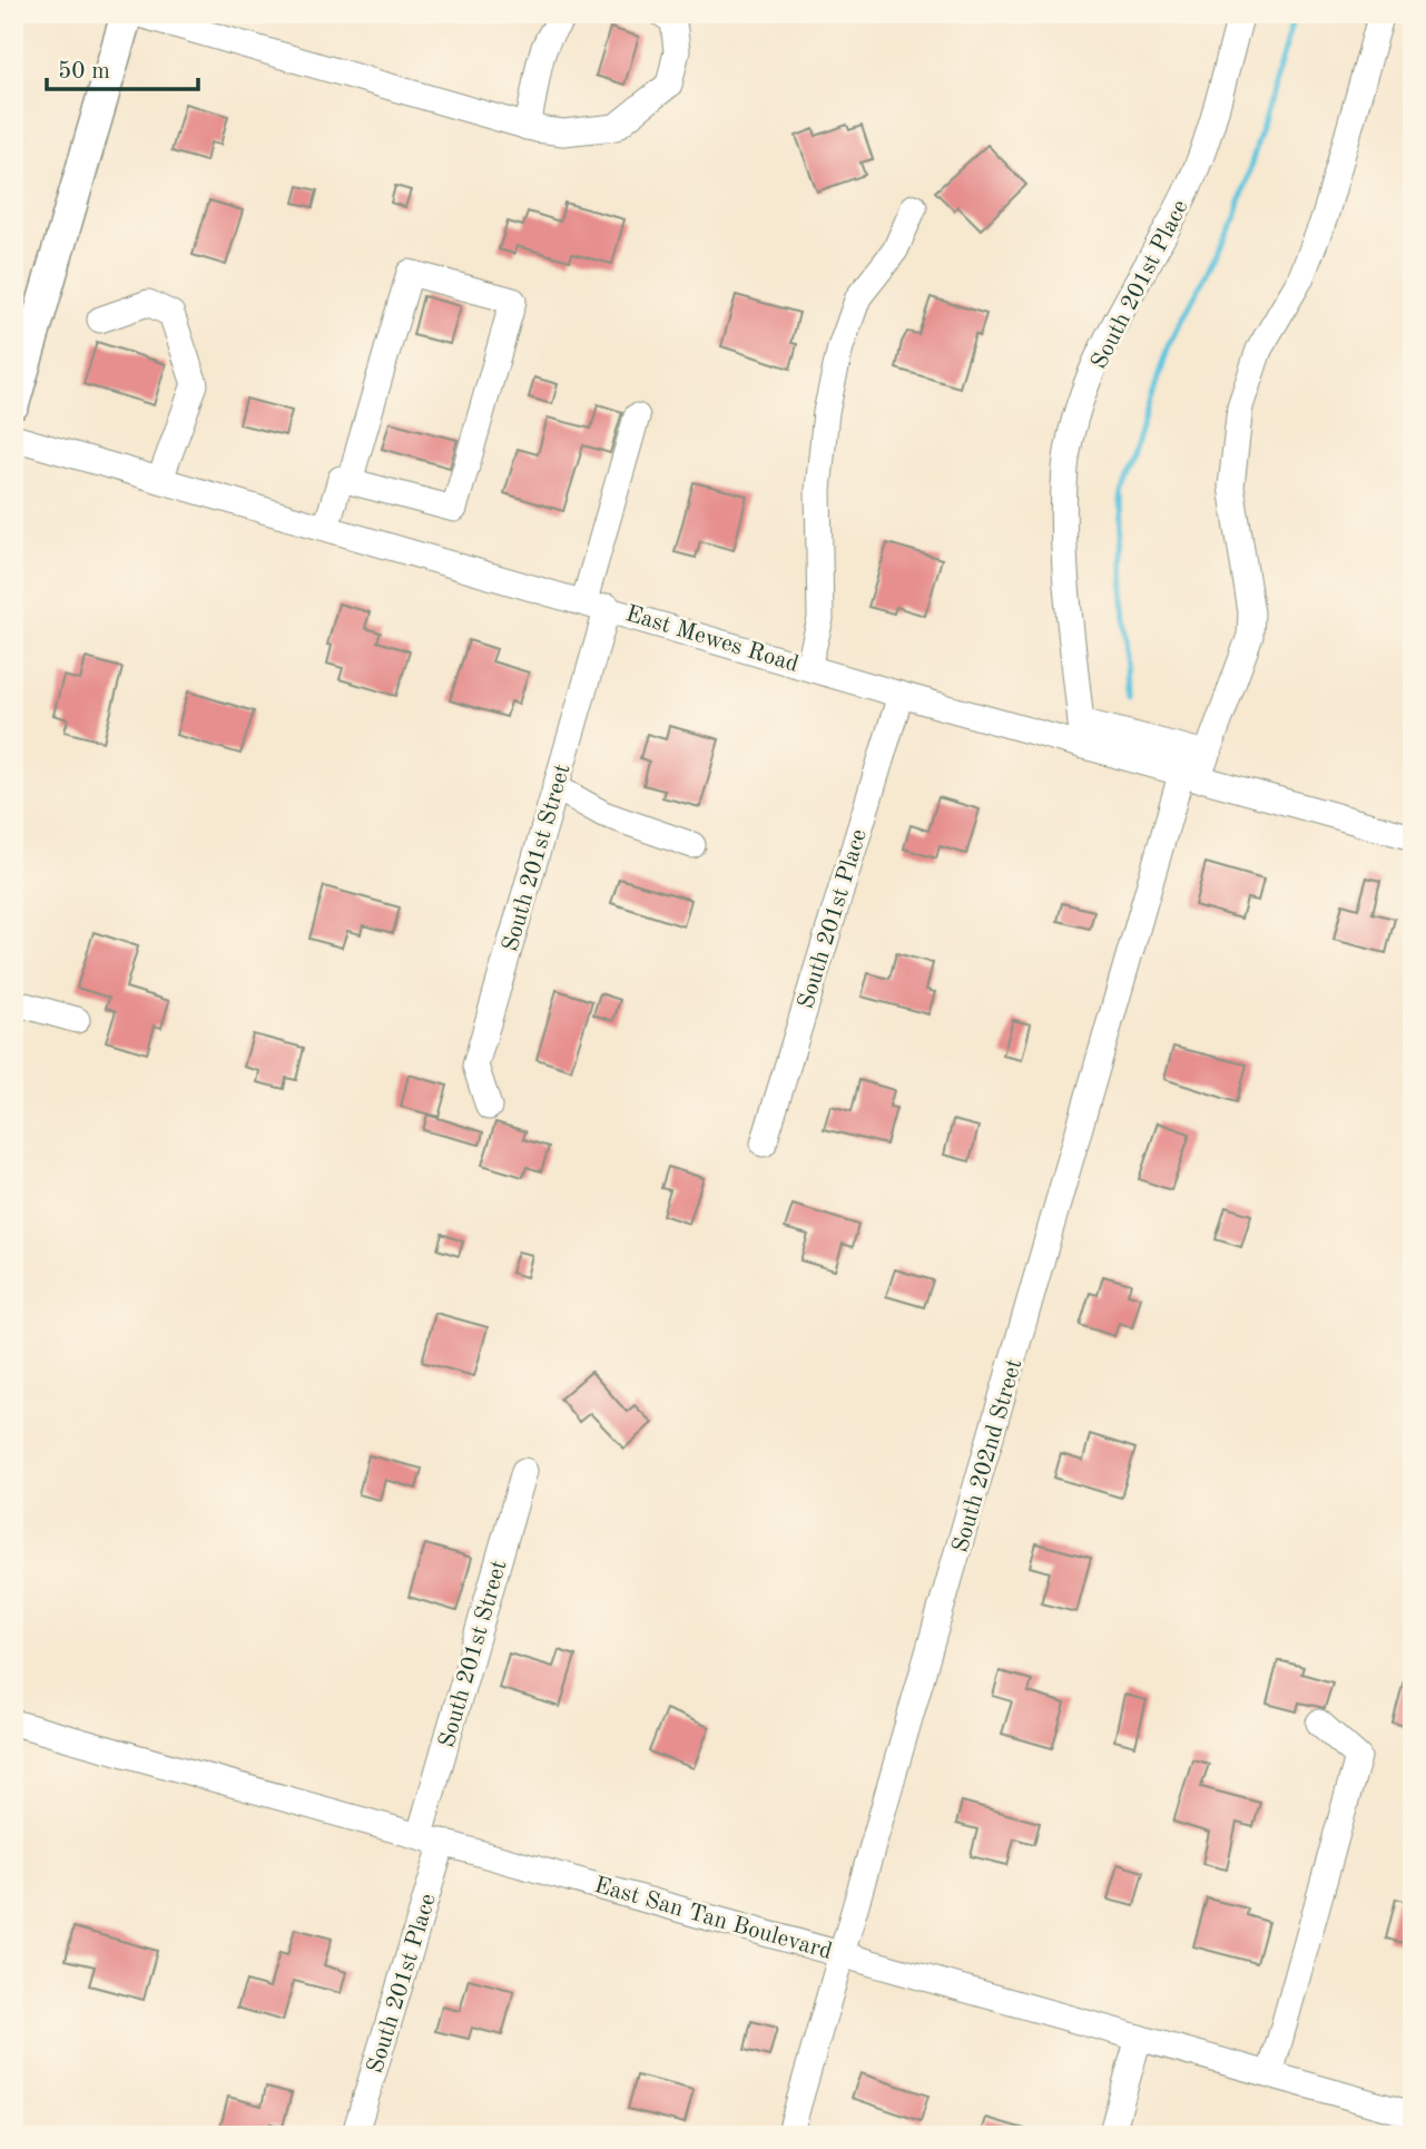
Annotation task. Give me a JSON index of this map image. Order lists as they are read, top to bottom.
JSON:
{
  "streets": {
    "street": [
      "South 201st Place",
      "East Mewes Road",
      "South 201st Street",
      "South 202nd Street",
      "East San Tan Boulevard"
    ]
  },
  "crossings": [
    ["South 201st Place", "East Mewes Road"],
    ["South 201st Place", "South 201st Street"],
    ["South 201st Place", "East San Tan Boulevard"],
    ["East Mewes Road", "South 201st Street"],
    ["East Mewes Road", "South 202nd Street"],
    ["South 201st Street", "East San Tan Boulevard"],
    ["South 202nd Street", "East San Tan Boulevard"]
  ],
  "scale_bar": "50 m"
}
